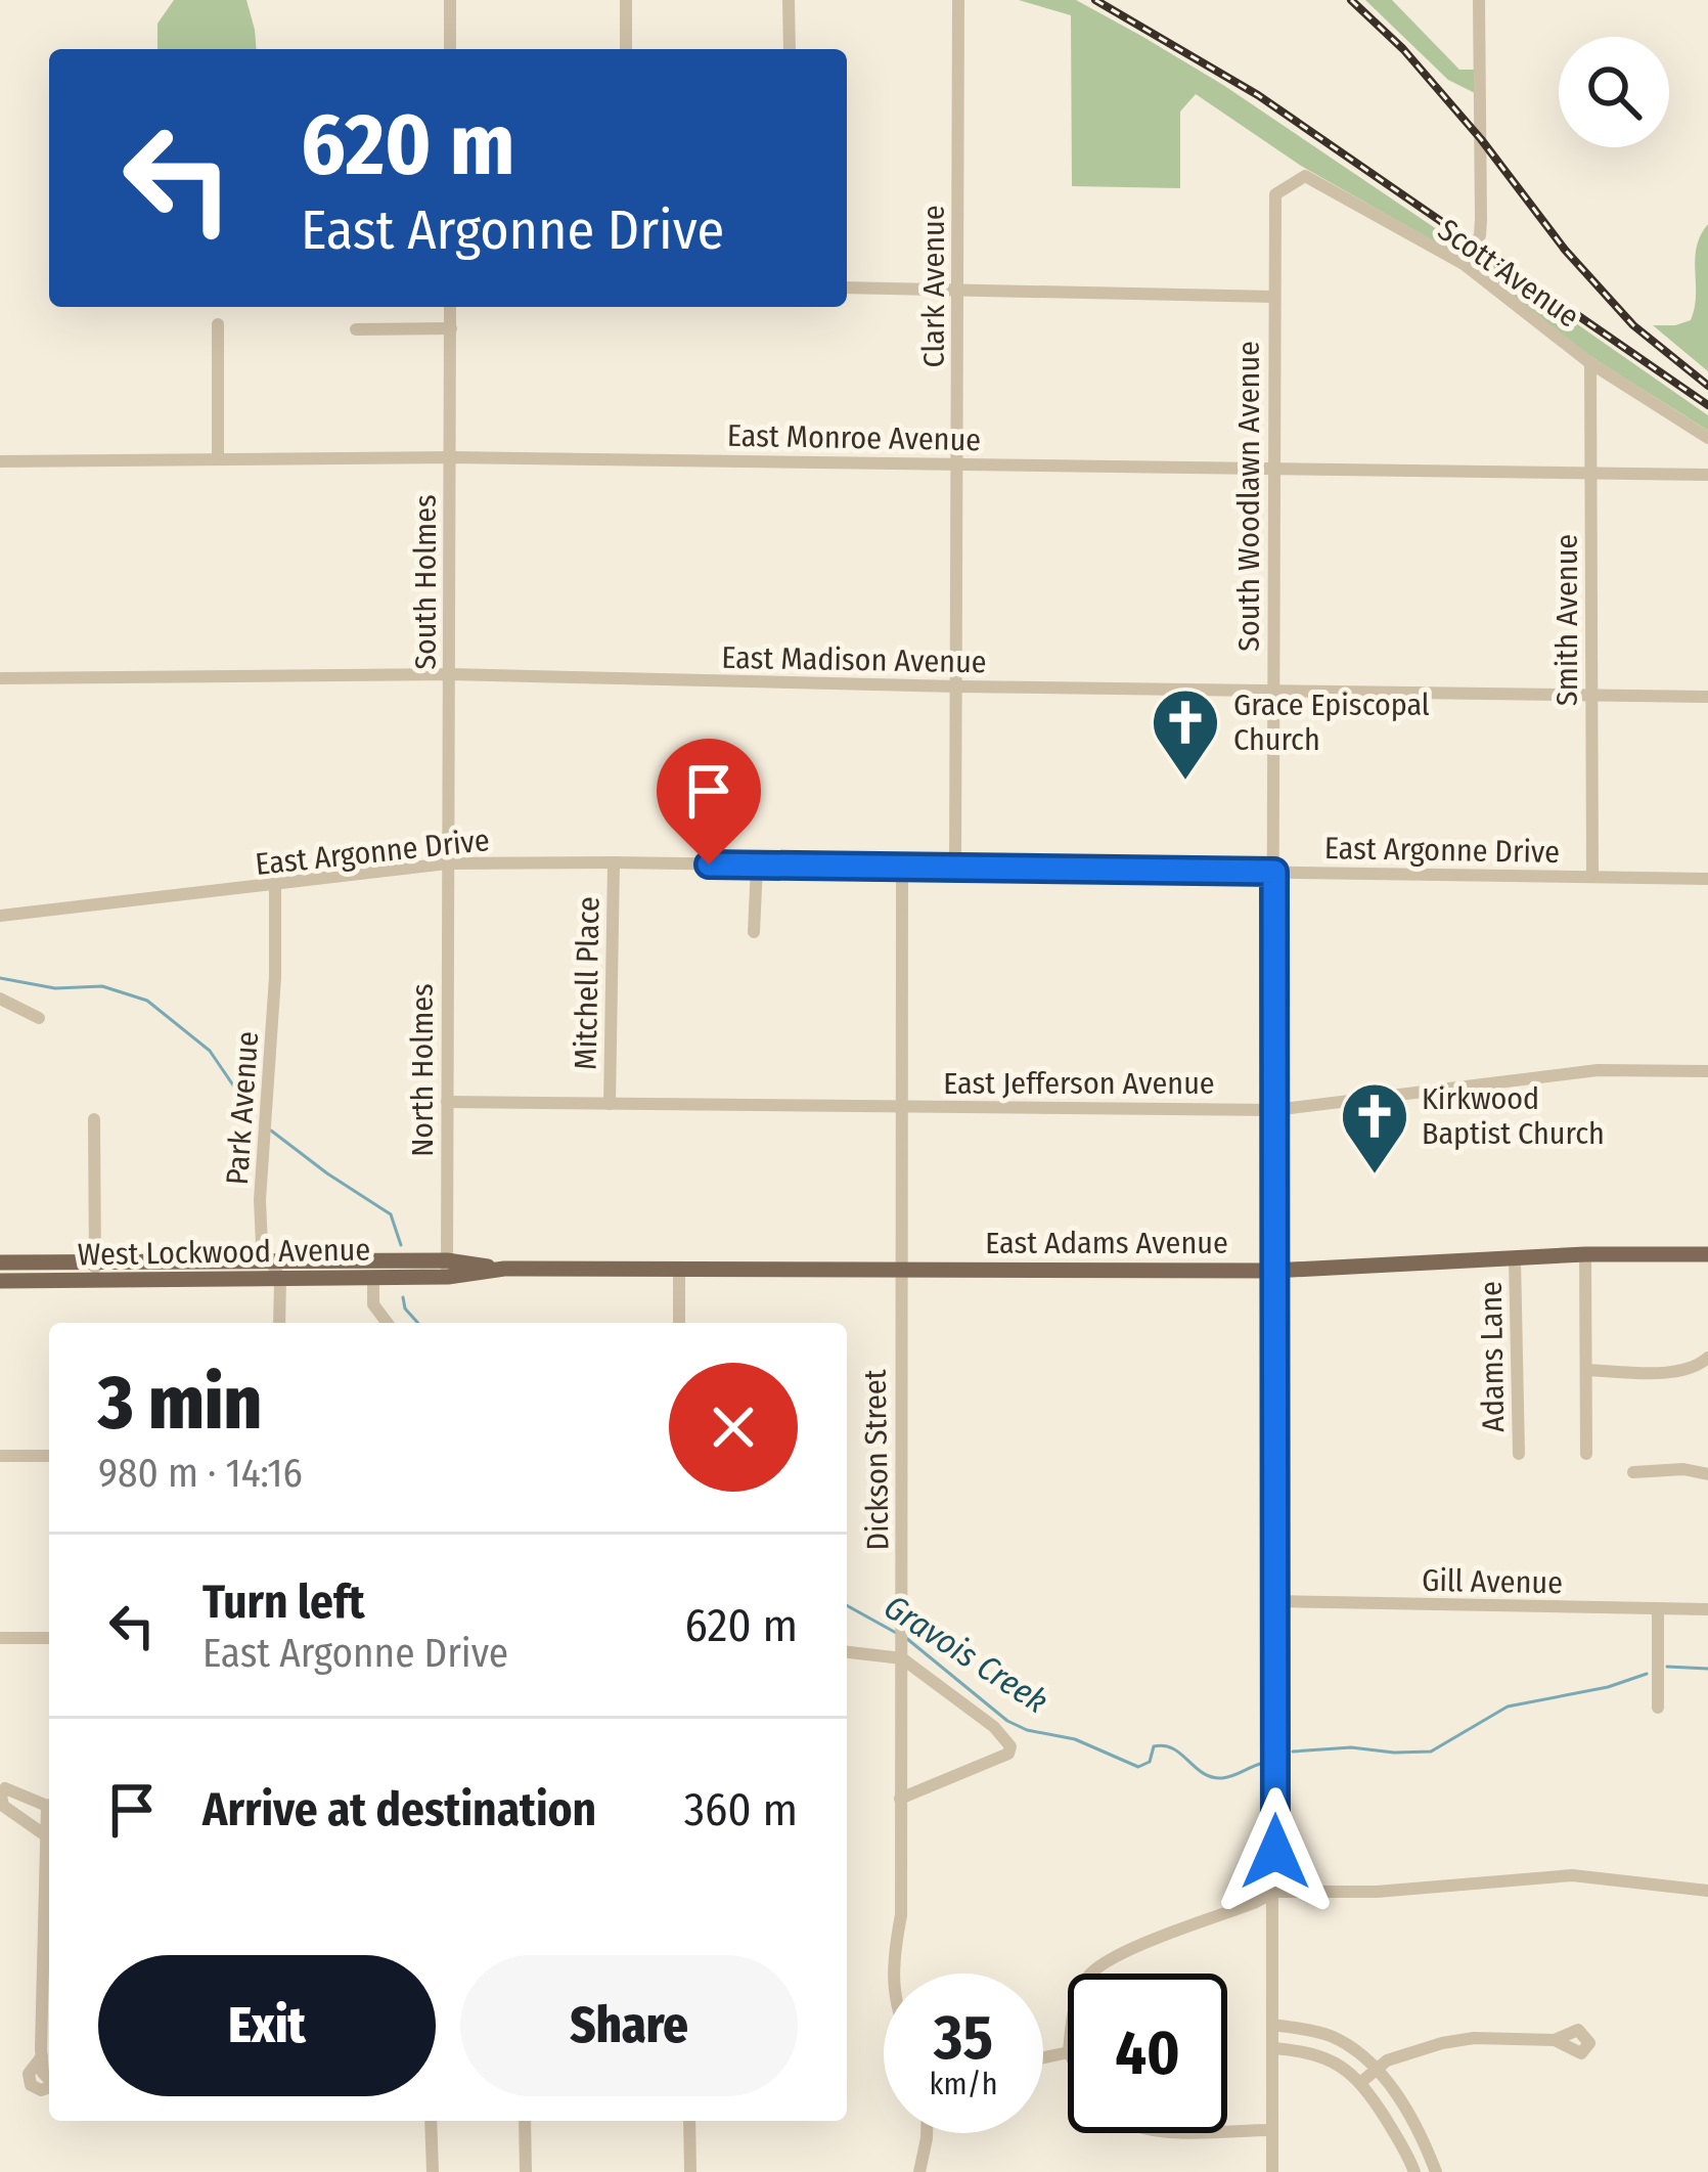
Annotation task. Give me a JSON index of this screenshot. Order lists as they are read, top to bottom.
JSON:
{
  "streets": {
    "main road": ["East Adams Avenue", "West Lockwood Avenue"],
    "street": [
      "Scott Avenue",
      "Clark Avenue",
      "East Monroe Avenue",
      "South Woodlawn Avenue",
      "South Holmes",
      "Smith Avenue",
      "East Madison Avenue",
      "East Argonne Drive",
      "Mitchell Place",
      "North Holmes",
      "East Jefferson Avenue",
      "Park Avenue",
      "Adams Lane",
      "Dickson Street",
      "Gill Avenue"
    ]
  },
  "crossings": [
    ["Scott Avenue", "South Woodlawn Avenue"],
    ["Scott Avenue", "Smith Avenue"],
    ["Clark Avenue", "East Monroe Avenue"],
    ["Clark Avenue", "East Madison Avenue"],
    ["Clark Avenue", "East Argonne Drive"],
    ["East Monroe Avenue", "South Woodlawn Avenue"],
    ["East Monroe Avenue", "South Holmes"],
    ["East Monroe Avenue", "Smith Avenue"],
    ["South Woodlawn Avenue", "East Madison Avenue"],
    ["South Woodlawn Avenue", "East Argonne Drive"],
    ["South Woodlawn Avenue", "East Jefferson Avenue"],
    ["South Woodlawn Avenue", "East Adams Avenue"],
    ["South Woodlawn Avenue", "Gill Avenue"],
    ["South Holmes", "East Madison Avenue"],
    ["South Holmes", "East Argonne Drive"],
    ["South Holmes", "North Holmes"],
    ["Smith Avenue", "East Madison Avenue"],
    ["Smith Avenue", "East Argonne Drive"],
    ["East Argonne Drive", "Mitchell Place"],
    ["East Argonne Drive", "North Holmes"],
    ["East Argonne Drive", "Park Avenue"],
    ["East Argonne Drive", "Dickson Street"],
    ["Mitchell Place", "East Jefferson Avenue"],
    ["North Holmes", "East Jefferson Avenue"],
    ["North Holmes", "East Adams Avenue"],
    ["North Holmes", "West Lockwood Avenue"],
    ["East Jefferson Avenue", "Dickson Street"],
    ["Park Avenue", "West Lockwood Avenue"],
    ["East Adams Avenue", "West Lockwood Avenue"],
    ["East Adams Avenue", "Adams Lane"],
    ["East Adams Avenue", "Dickson Street"]
  ],
  "water": ["Gravois Creek"],
  "places": {
    "church": ["Grace Episcopal Church", "Kirkwood Baptist Church"]
  },
  "page": {
    "turn": ["620 m", "East Argonne Drive"],
    "heading": ["3 min", "980 m · 14:16"],
    "list": [
      {
        "name": "Turn left",
        "note": "East Argonne Drive",
        "value": "620 m"
      },
      {
        "name": "Arrive at destination",
        "value": "360 m"
      }
    ],
    "buttons": ["Exit", "Share"],
    "speed": "35 km/h",
    "limit": "40"
  }
}
